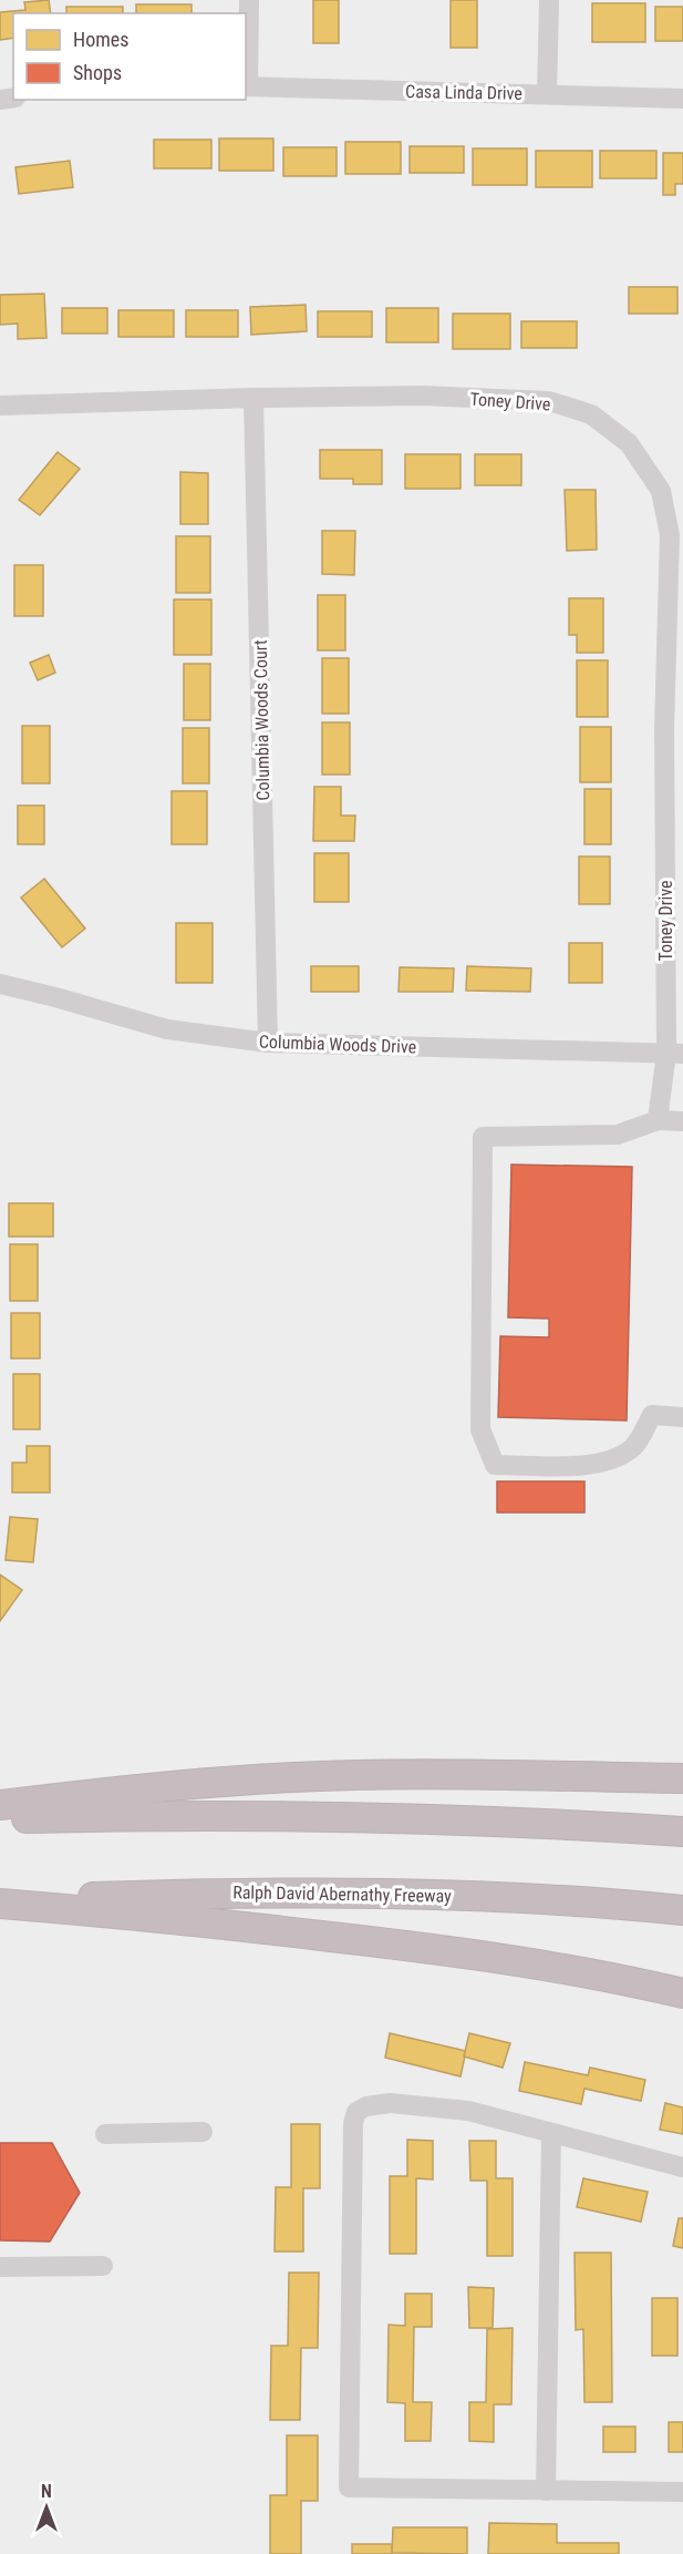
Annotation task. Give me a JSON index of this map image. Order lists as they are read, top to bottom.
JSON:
{
  "streets": {
    "highway": ["Ralph David Abernathy Freeway"],
    "street": [
      "Casa Linda Drive",
      "Toney Drive",
      "Columbia Woods Court",
      "Columbia Woods Drive"
    ]
  },
  "crossings": [
    ["Toney Drive", "Columbia Woods Court"],
    ["Toney Drive", "Columbia Woods Drive"],
    ["Columbia Woods Court", "Columbia Woods Drive"]
  ],
  "legend": ["Homes", "Shops"],
  "north": "top"
}
